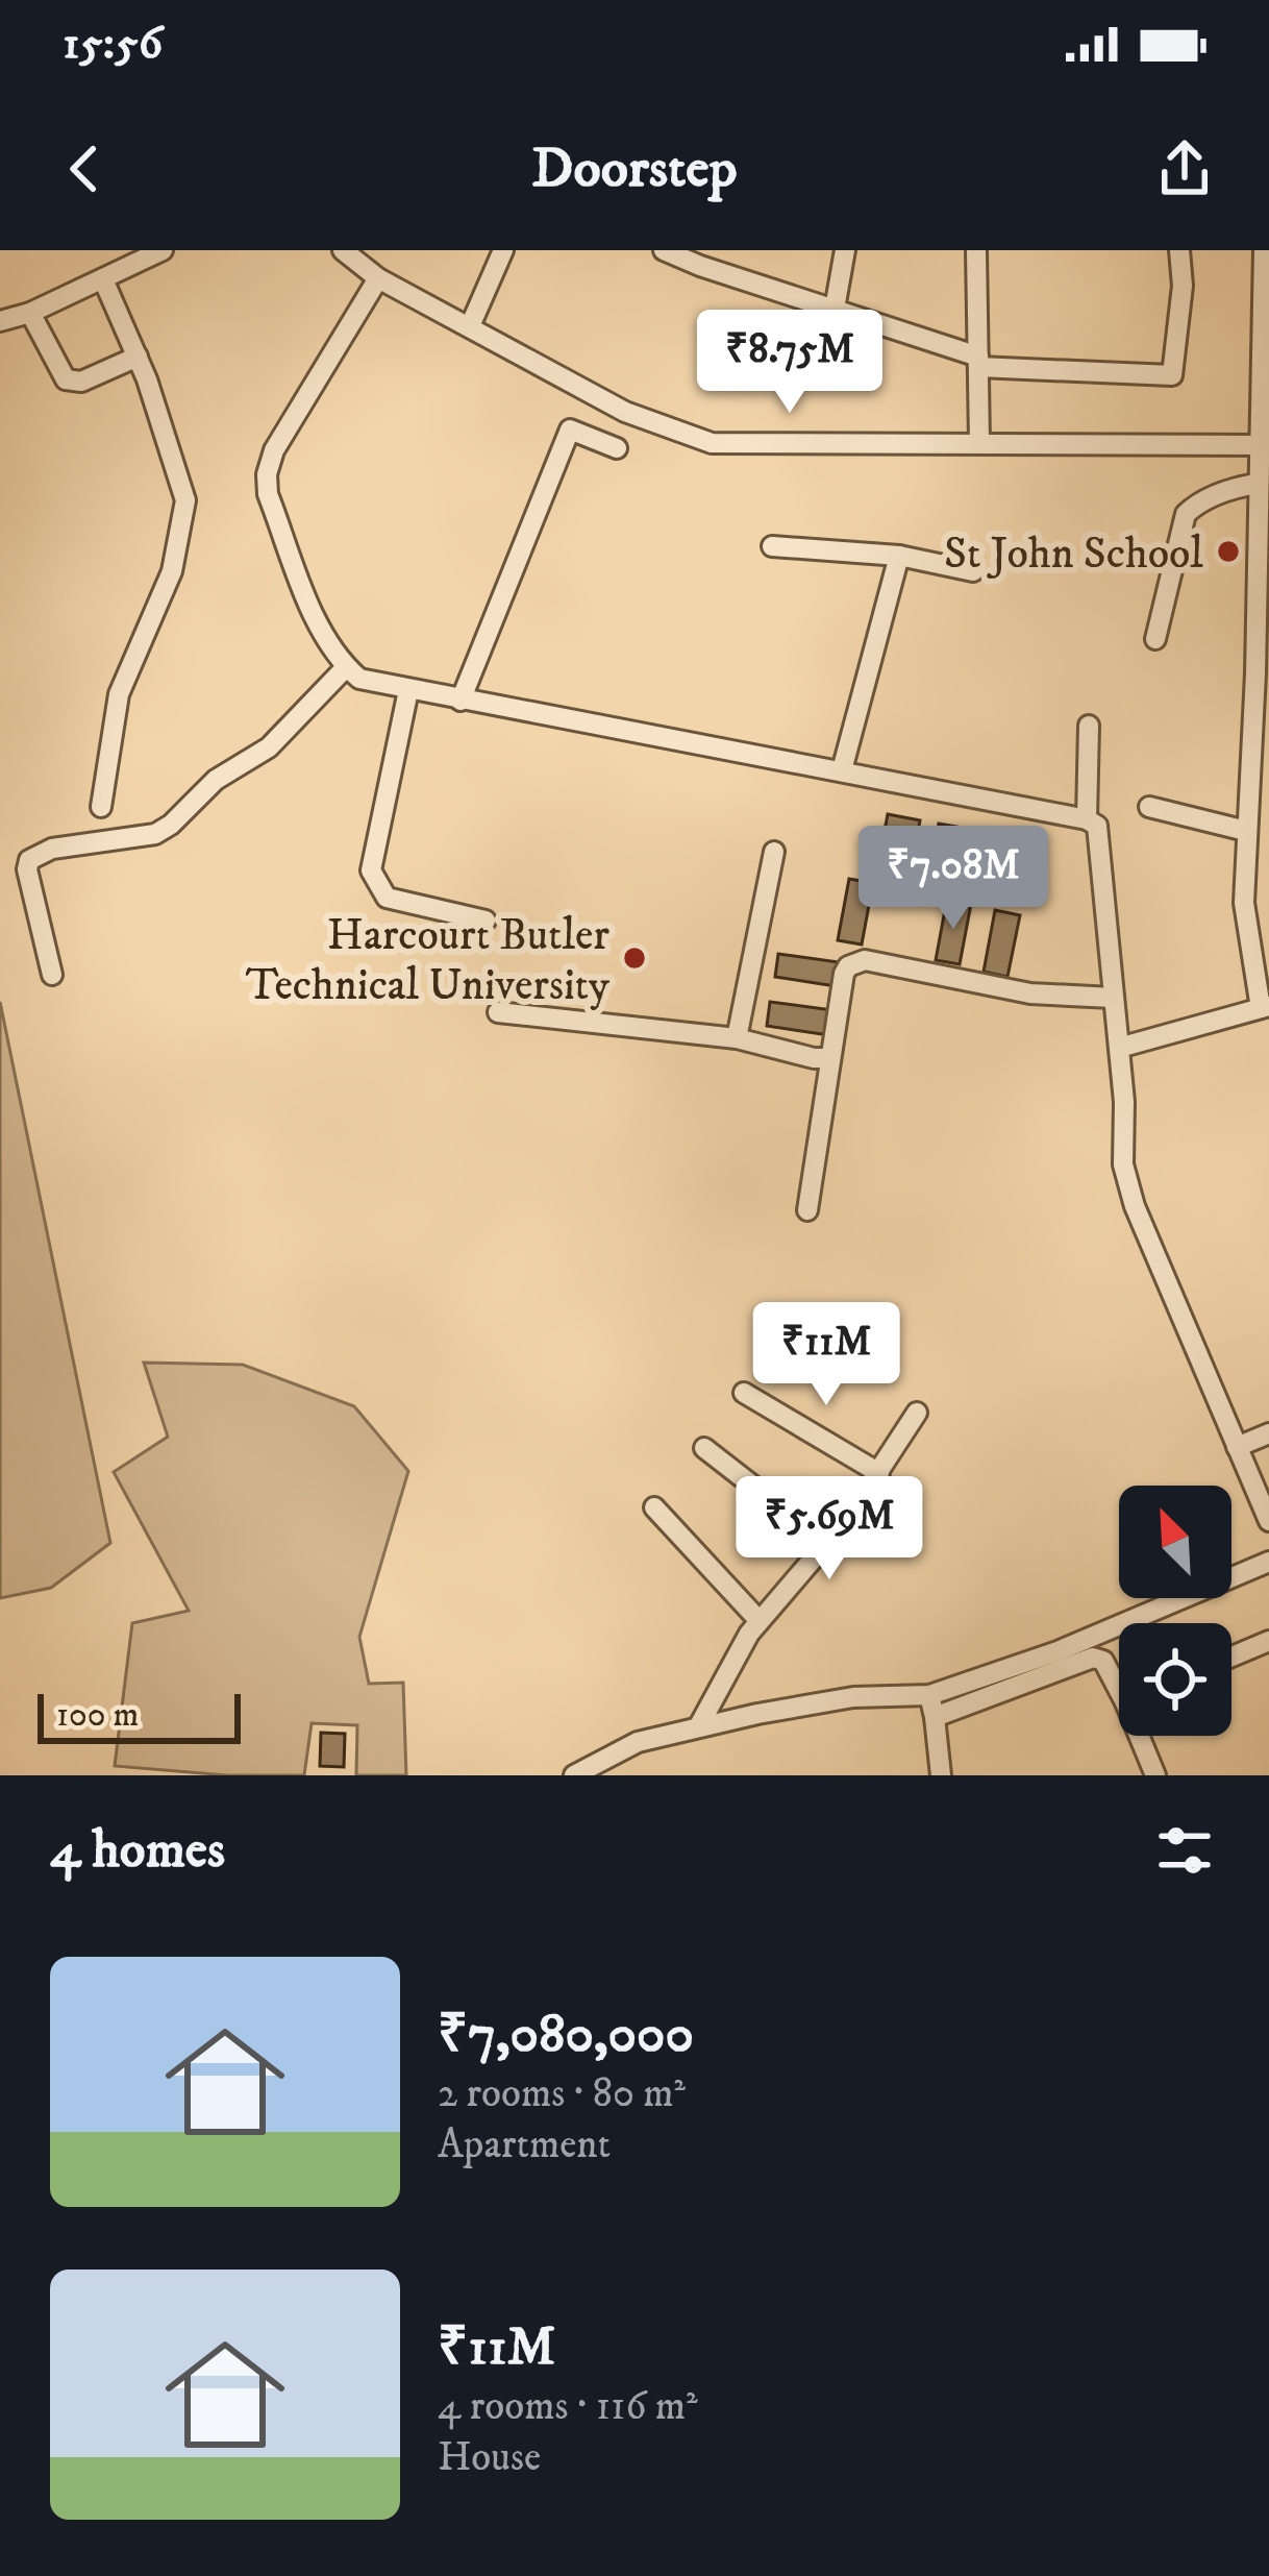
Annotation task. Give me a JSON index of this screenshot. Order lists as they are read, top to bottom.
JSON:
{
  "places": ["St John School", "Harcourt Butler Technical University"],
  "scale_bar": "100 m",
  "north": "top left",
  "page": {
    "status": "15:56",
    "header": "Doorstep",
    "price": [
      "₹8.75M",
      "₹7.08M",
      "₹11M",
      "₹5.69M"
    ],
    "scale": "100 m",
    "heading": "4 homes",
    "list": [
      {
        "name": "₹7,080,000",
        "note": "2 rooms · 80 m² · Apartment"
      },
      {
        "name": "₹11M",
        "note": "4 rooms · 116 m² · House"
      }
    ]
  }
}
